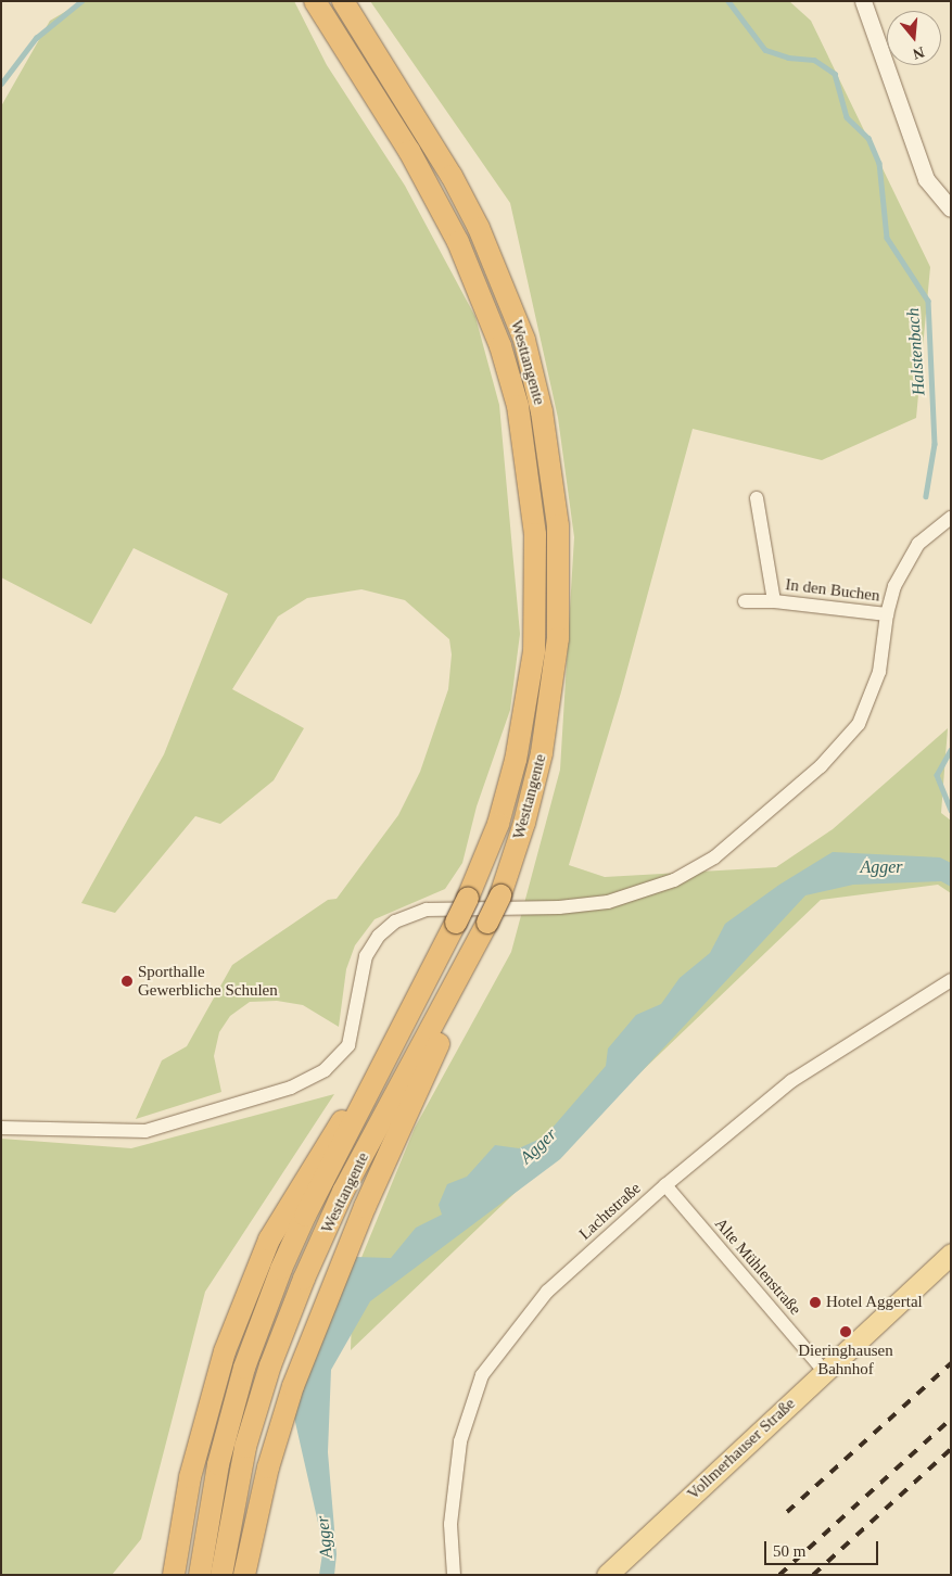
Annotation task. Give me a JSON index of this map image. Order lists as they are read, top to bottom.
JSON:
{
  "streets": {
    "highway": ["Westtangente"],
    "main road": ["Vollmerhauser Straße"],
    "street": ["In den Buchen", "Lachtstraße", "Alte Mühlenstraße"]
  },
  "crossings": [
    ["Lachtstraße", "Alte Mühlenstraße"],
    ["Alte Mühlenstraße", "Vollmerhauser Straße"]
  ],
  "water": ["Halstenbach", "Agger"],
  "places": ["Sporthalle Gewerbliche Schulen", "Hotel Aggertal", "Dieringhausen Bahnhof"],
  "scale_bar": "50 m",
  "north": "bottom"
}
